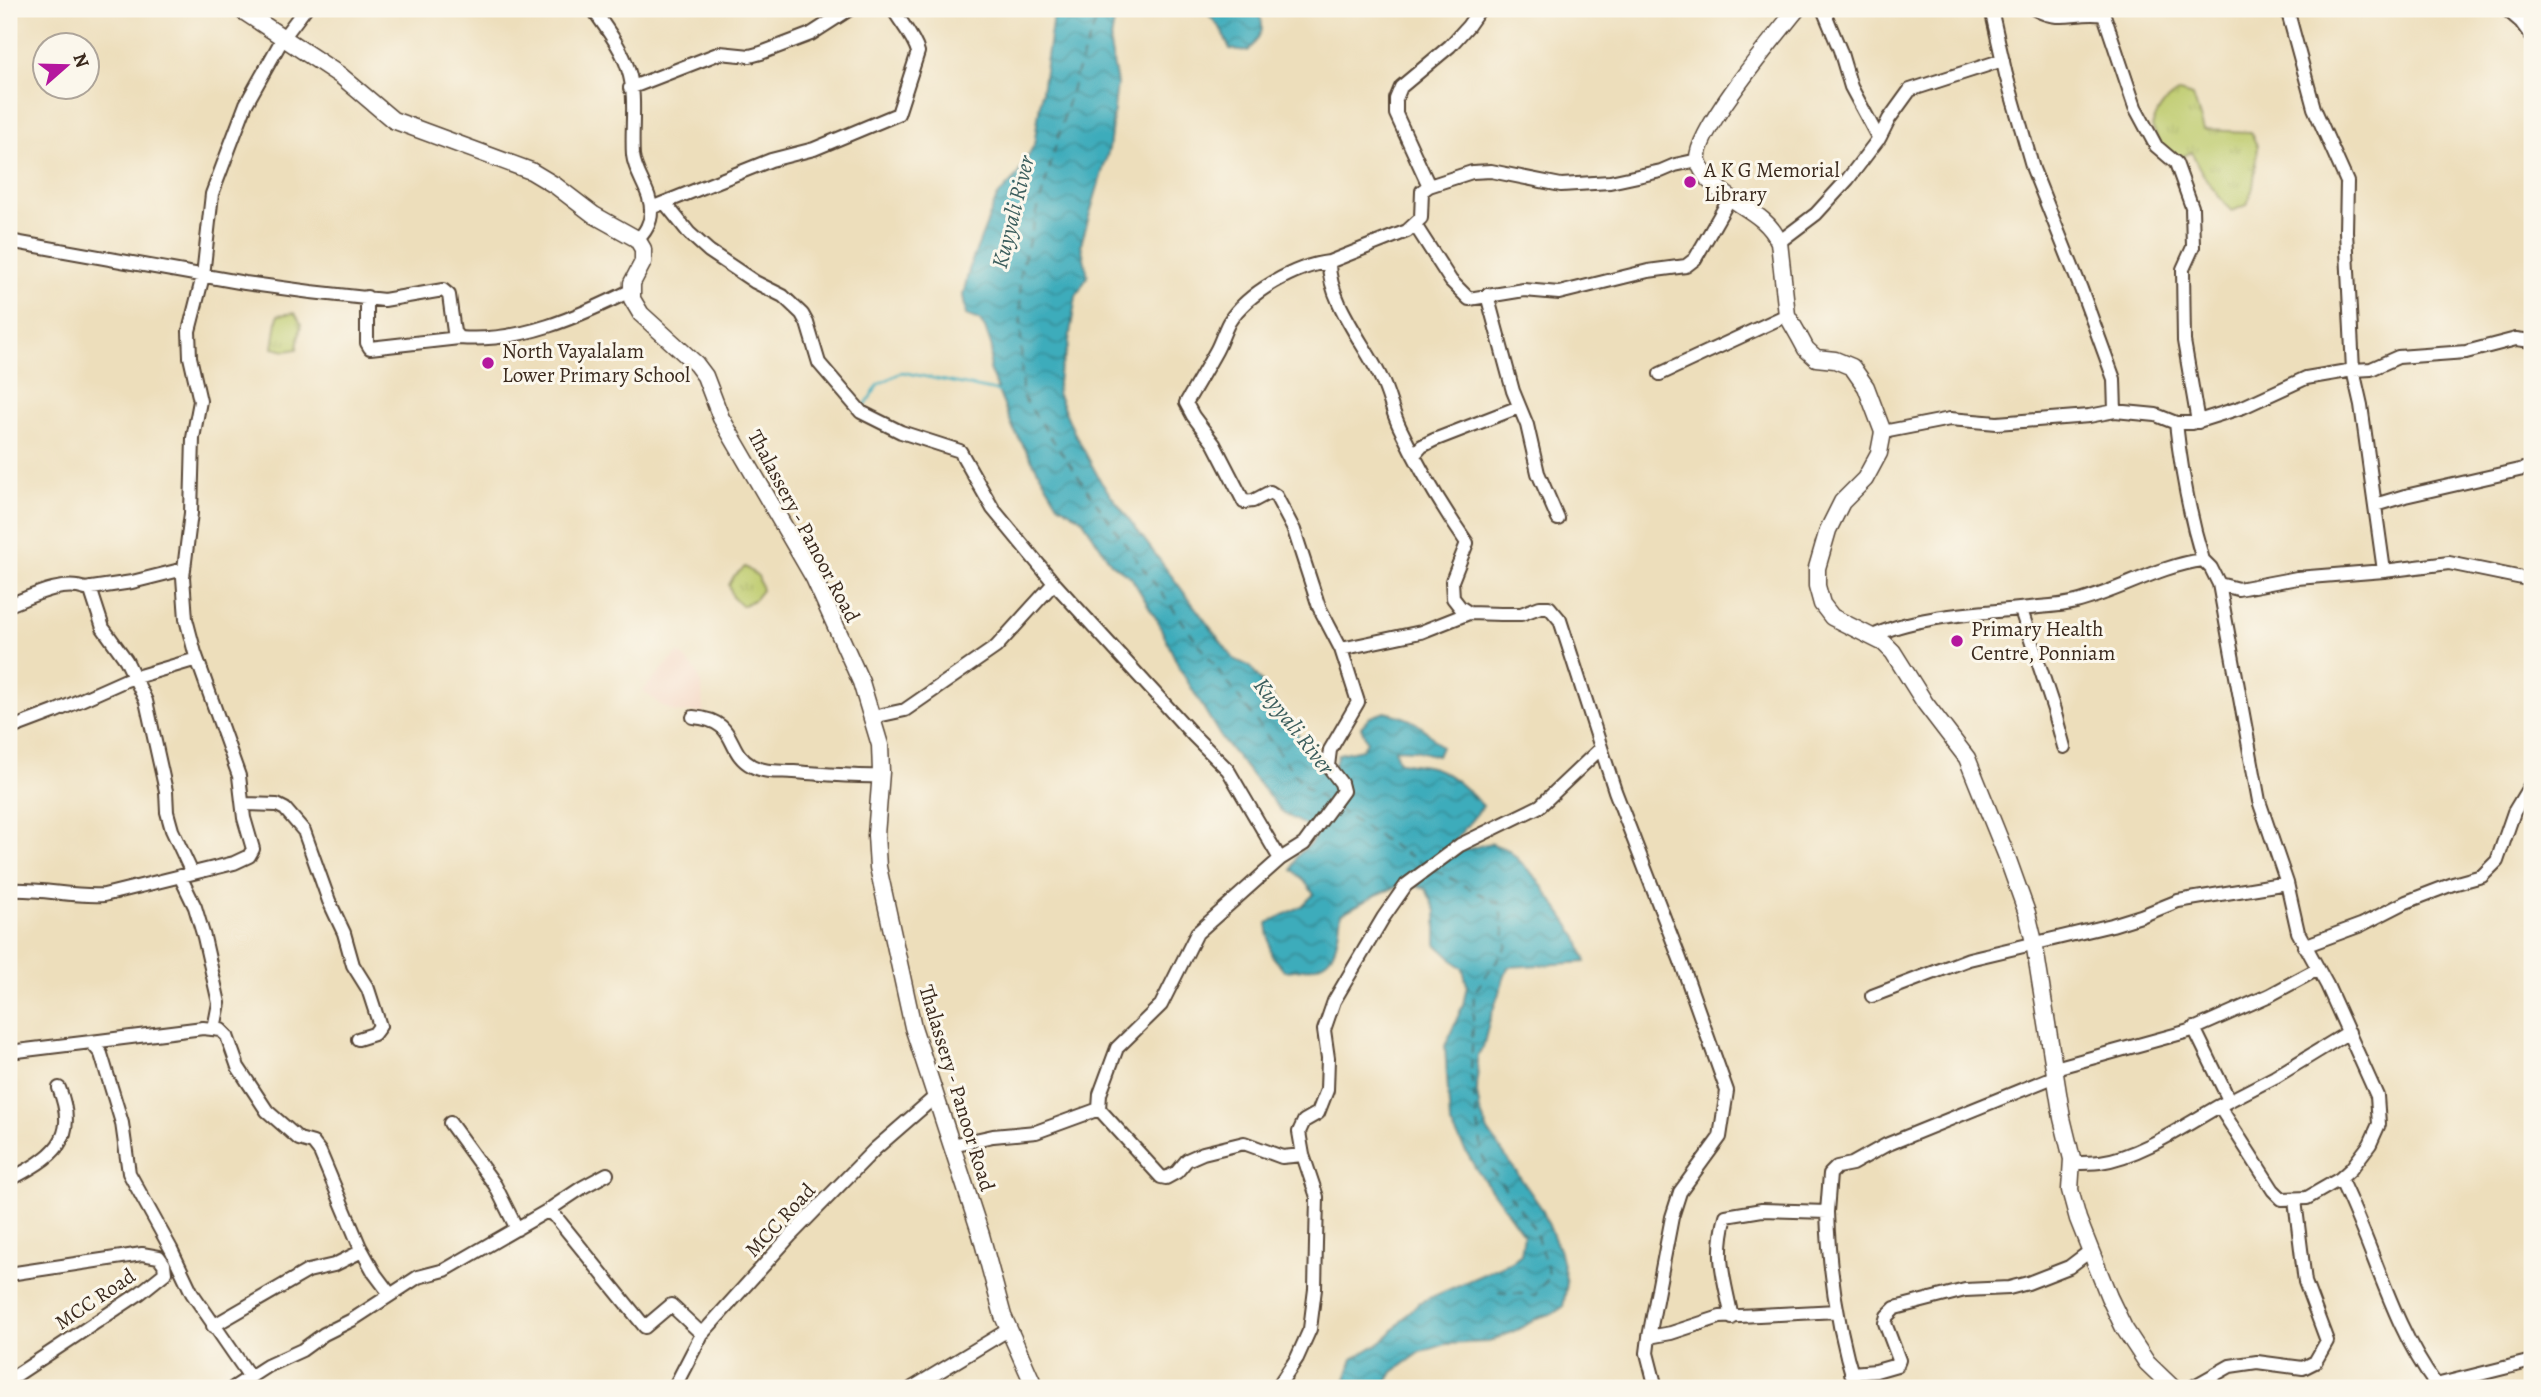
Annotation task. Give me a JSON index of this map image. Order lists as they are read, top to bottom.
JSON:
{
  "streets": {
    "main road": ["Thalassery - Panoor Road"],
    "street": ["MCC Road"]
  },
  "crossings": [
    ["Thalassery - Panoor Road", "MCC Road"]
  ],
  "water": ["Kuyyali River"],
  "places": ["A K G Memorial Library", "North Vayalalam Lower Primary School", "Primary Health Centre, Ponniam"],
  "north": "right"
}
